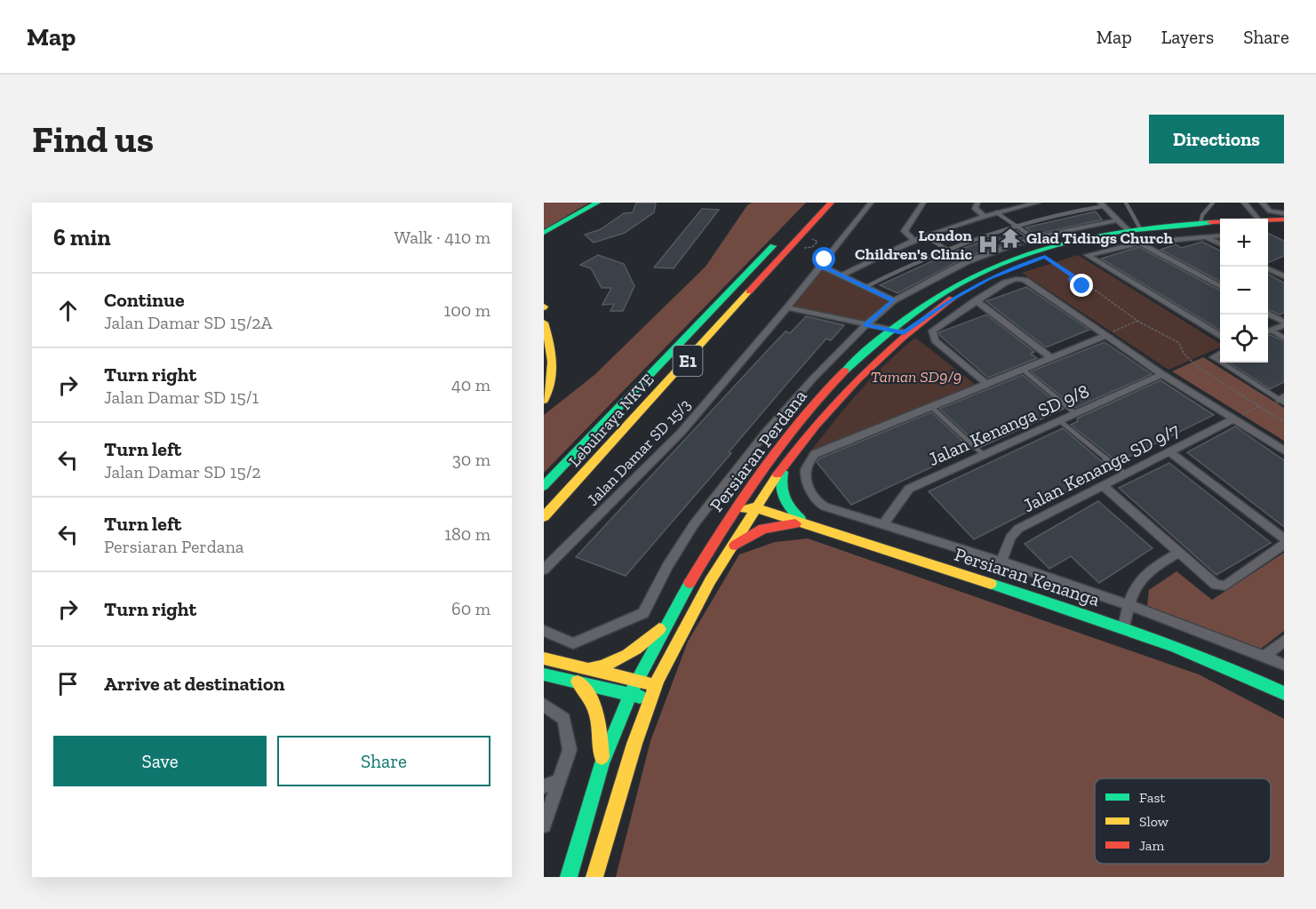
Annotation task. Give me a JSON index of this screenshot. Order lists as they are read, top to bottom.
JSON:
{
  "streets": {
    "main road": [
      "E1",
      "Lebuhraya NKVE",
      "Persiaran Perdana",
      "Persiaran Kenanga"
    ],
    "street": ["Jalan Kenanga SD 9/8", "Jalan Damar SD 15/3", "Jalan Kenanga SD 9/7"]
  },
  "crossings": [
    ["Persiaran Perdana", "Persiaran Kenanga"]
  ],
  "parks": ["Taman SD9/9"],
  "places": {
    "temple": ["Glad Tidings Church"],
    "hospital": ["London Children's Clinic"]
  },
  "legend": ["Fast", "Slow", "Jam"],
  "page": {
    "header": "Map",
    "nav": ["Map", "Layers", "Share"],
    "buttons": [
      "Directions",
      ["Save", "Share"]
    ],
    "title": "Find us",
    "heading": ["6 min", "Walk · 410 m"],
    "map_buttons": ["+", "−"],
    "list": [
      ["Continue", "Jalan Damar SD 15/2A", "100 m"],
      ["Turn right", "Jalan Damar SD 15/1", "40 m"],
      ["Turn left", "Jalan Damar SD 15/2", "30 m"],
      ["Turn left", "Persiaran Perdana", "180 m"],
      ["Turn right", "60 m"],
      "Arrive at destination"
    ]
  }
}
